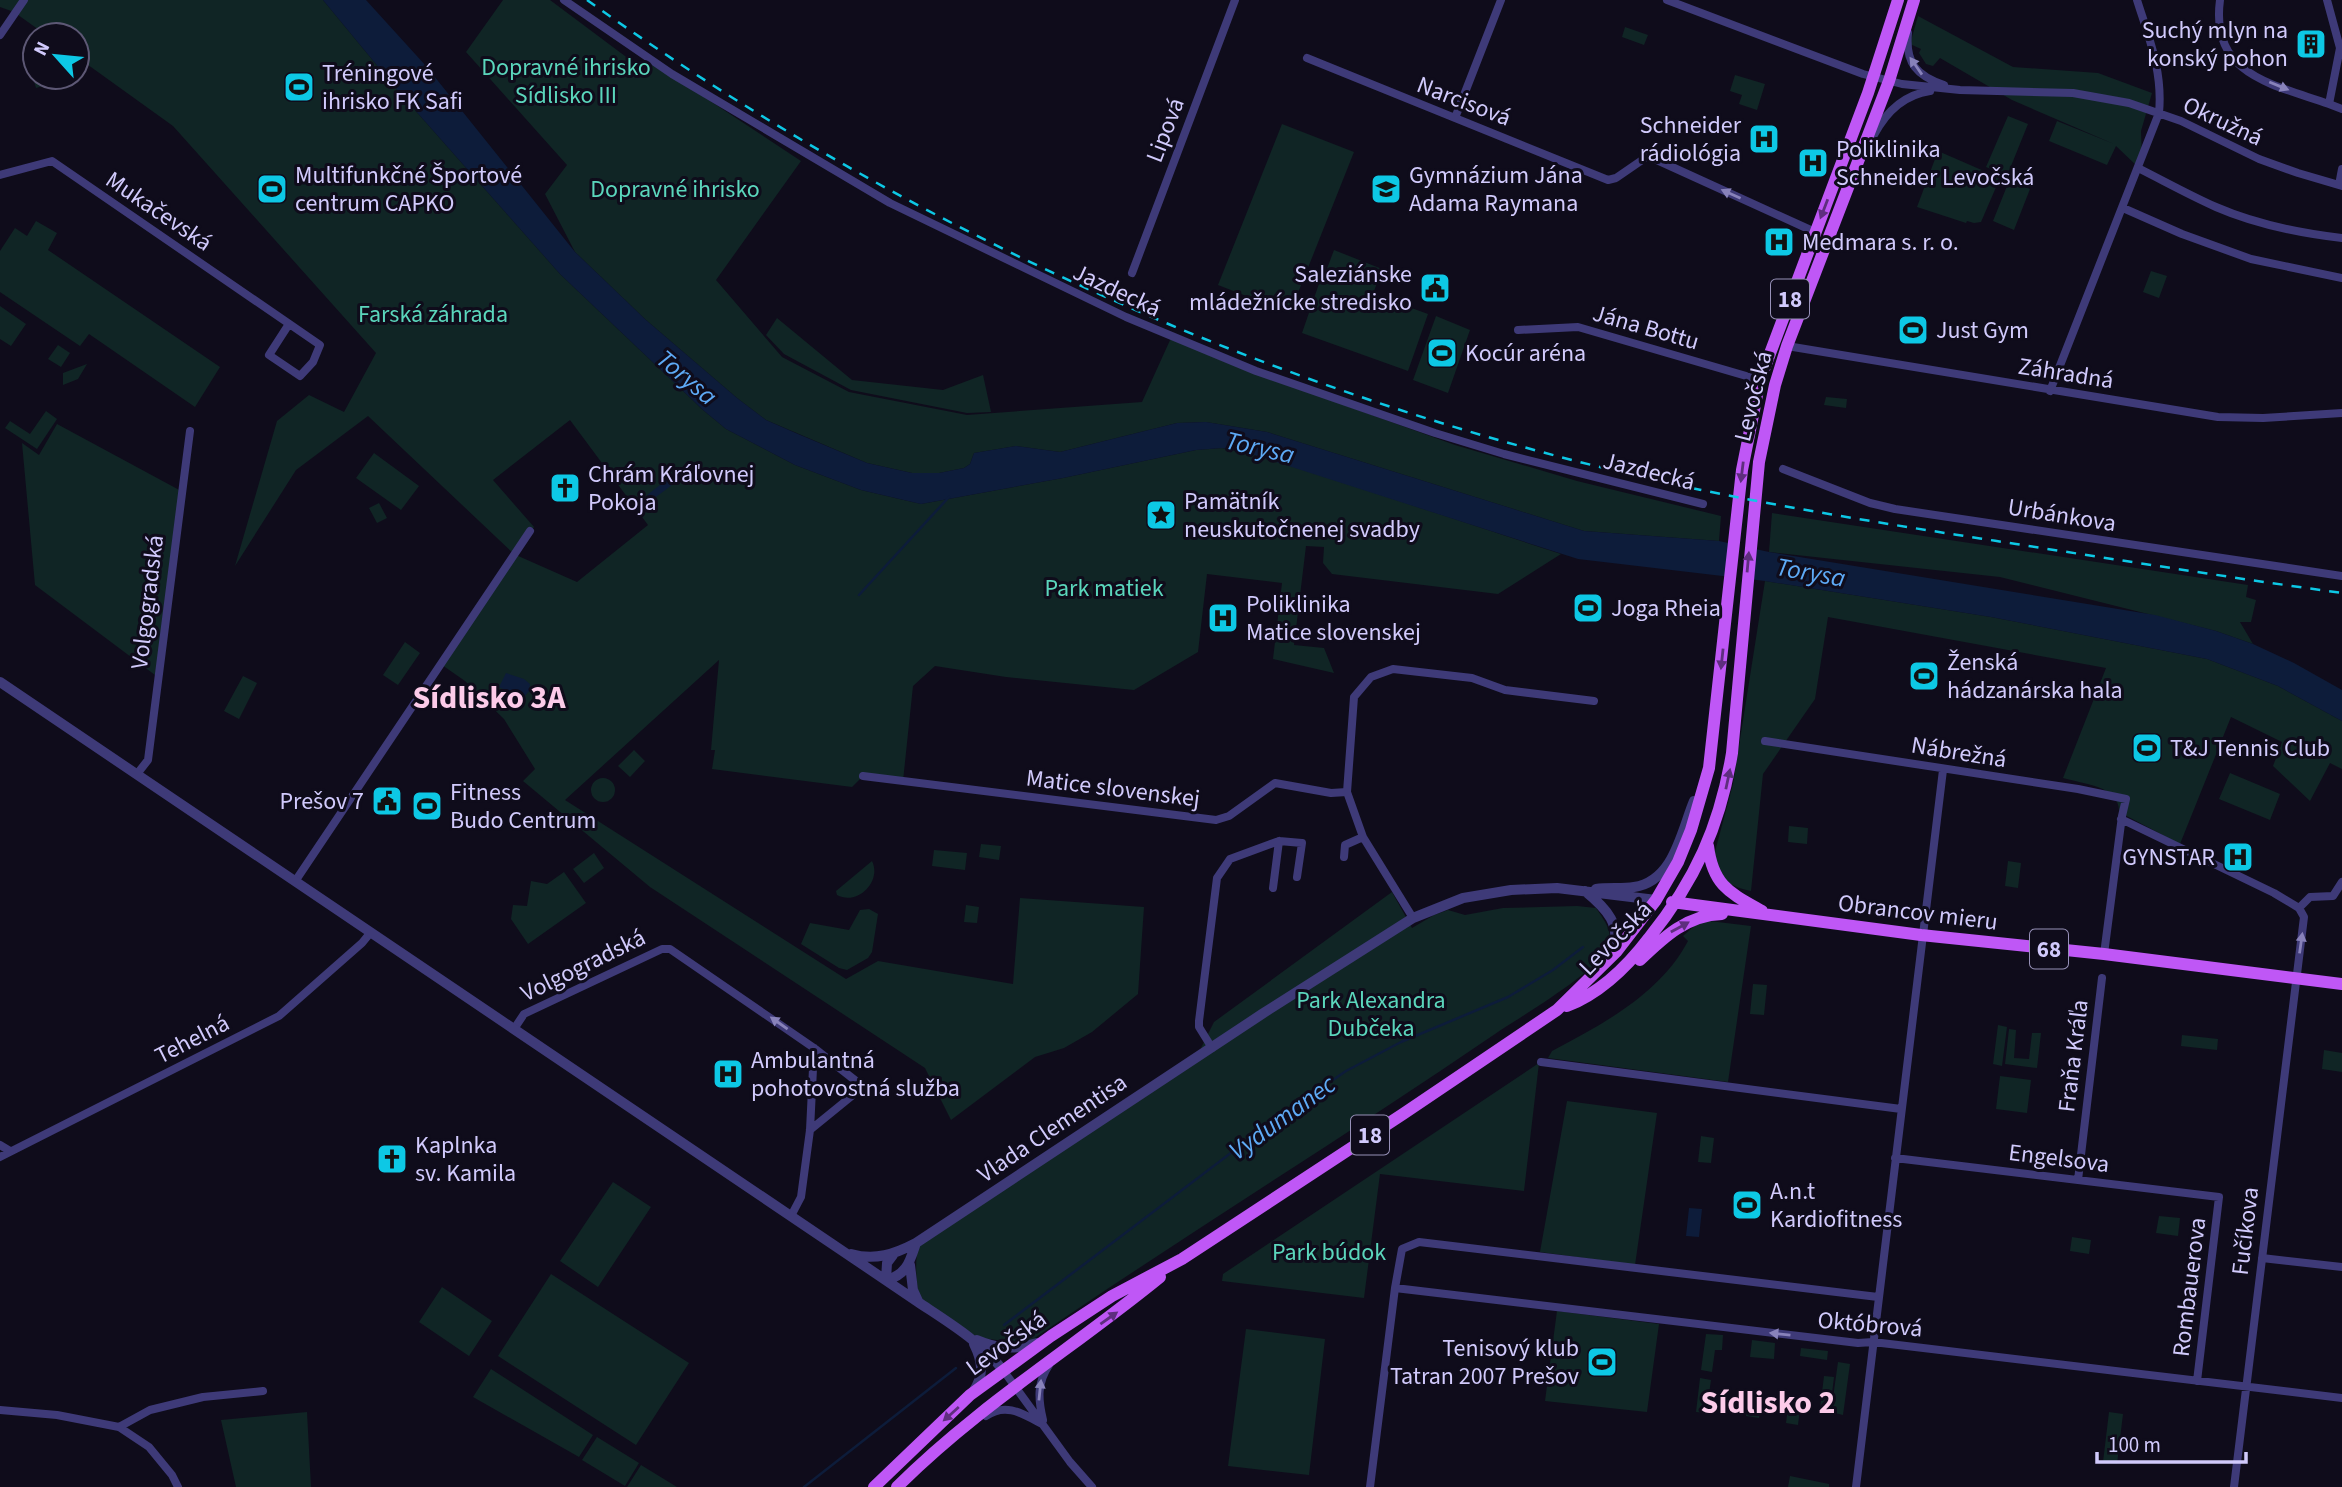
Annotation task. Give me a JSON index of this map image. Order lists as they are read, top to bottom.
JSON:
{
  "streets": {
    "main road": [
      "18",
      "Levočská",
      "Obrancov mieru",
      "68"
    ],
    "street": [
      "Narcisová",
      "Okružná",
      "Lipová",
      "Mukačevská",
      "Jazdecká",
      "Jána Bottu",
      "Záhradná",
      "Urbánkova",
      "Volgogradská",
      "Nábrežná",
      "Matice slovenskej",
      "Tehelná",
      "Fraňa Kráľa",
      "Vlada Clementisa",
      "Engelsova",
      "Fučíkova",
      "Rombauerova",
      "Októbrová"
    ]
  },
  "crossings": [
    ["Narcisová", "Levočská"],
    ["Jána Bottu", "Levočská"],
    ["Záhradná", "Levočská"],
    ["Levočská", "Volgogradská"],
    ["Levočská", "Obrancov mieru"],
    ["Levočská", "68"],
    ["Levočská", "Vlada Clementisa"],
    ["Volgogradská", "Tehelná"],
    ["Volgogradská", "Vlada Clementisa"],
    ["Obrancov mieru", "68"],
    ["Obrancov mieru", "Vlada Clementisa"],
    ["Obrancov mieru", "Fučíkova"],
    ["Fraňa Kráľa", "Engelsova"],
    ["Engelsova", "Rombauerova"],
    ["Fučíkova", "Októbrová"],
    ["Rombauerova", "Októbrová"]
  ],
  "one_way": ["Narcisová"],
  "districts": ["Sídlisko 3A", "Sídlisko 2"],
  "water": ["Torysa", "Vydumanec"],
  "parks": [
    "Dopravné ihrisko Sídlisko III",
    "Dopravné ihrisko",
    "Farská záhrada",
    "Park matiek",
    "Park Alexandra Dubčeka",
    "Park búdok"
  ],
  "places": {
    "building": ["Suchý mlyn na konský pohon"],
    "sports": [
      "Tréningové ihrisko FK Safi",
      "Multifunkčné Športové centrum CAPKO",
      "Just Gym",
      "Kocúr aréna",
      "Joga Rheia",
      "Ženská hádzanárska hala",
      "T&J Tennis Club",
      "Fitness Budo Centrum",
      "A.n.t Kardiofitness",
      "Tenisový klub Tatran 2007 Prešov"
    ],
    "hospital": [
      "Schneider rádiológia",
      "Poliklinika Schneider Levočská",
      "Medmara s. r. o.",
      "Poliklinika Matice slovenskej",
      "GYNSTAR",
      "Ambulantná pohotovostná služba"
    ],
    "school or university": ["Gymnázium Jána Adama Raymana"],
    "public building": ["Saleziánske mládežnícke stredisko", "Prešov 7"],
    "church": ["Chrám Kráľovnej Pokoja", "Kaplnka sv. Kamila"],
    "place": ["Pamätník neuskutočnenej svadby"]
  },
  "scale_bar": "100 m",
  "north": "top left"
}
